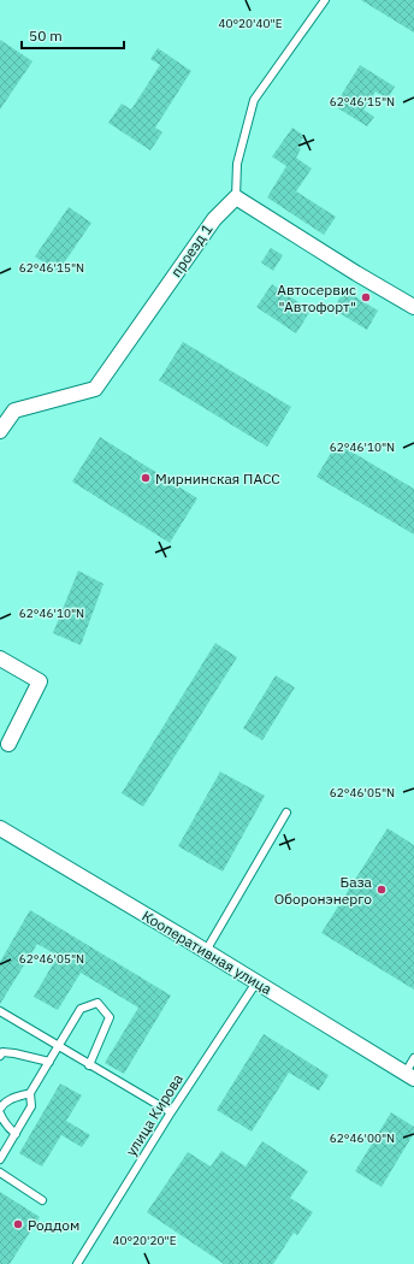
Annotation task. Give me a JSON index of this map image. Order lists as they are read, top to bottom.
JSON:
{
  "streets": {
    "street": ["проезд 1", "Кооперативная улица"],
    "lane": ["улица Кирова"]
  },
  "crossings": [
    ["Кооперативная улица", "улица Кирова"]
  ],
  "places": [
    "Автосервис \"Автофорт\"",
    "Мирнинская ПАСС",
    "База Оборонэнерго",
    "Роддом"
  ],
  "scale_bar": "50 m",
  "coordinates": [
    "40°20'40\"E",
    "62°46'15\"N",
    "62°46'10\"N",
    "62°46'05\"N",
    "62°46'00\"N",
    "40°20'20\"E"
  ]
}
